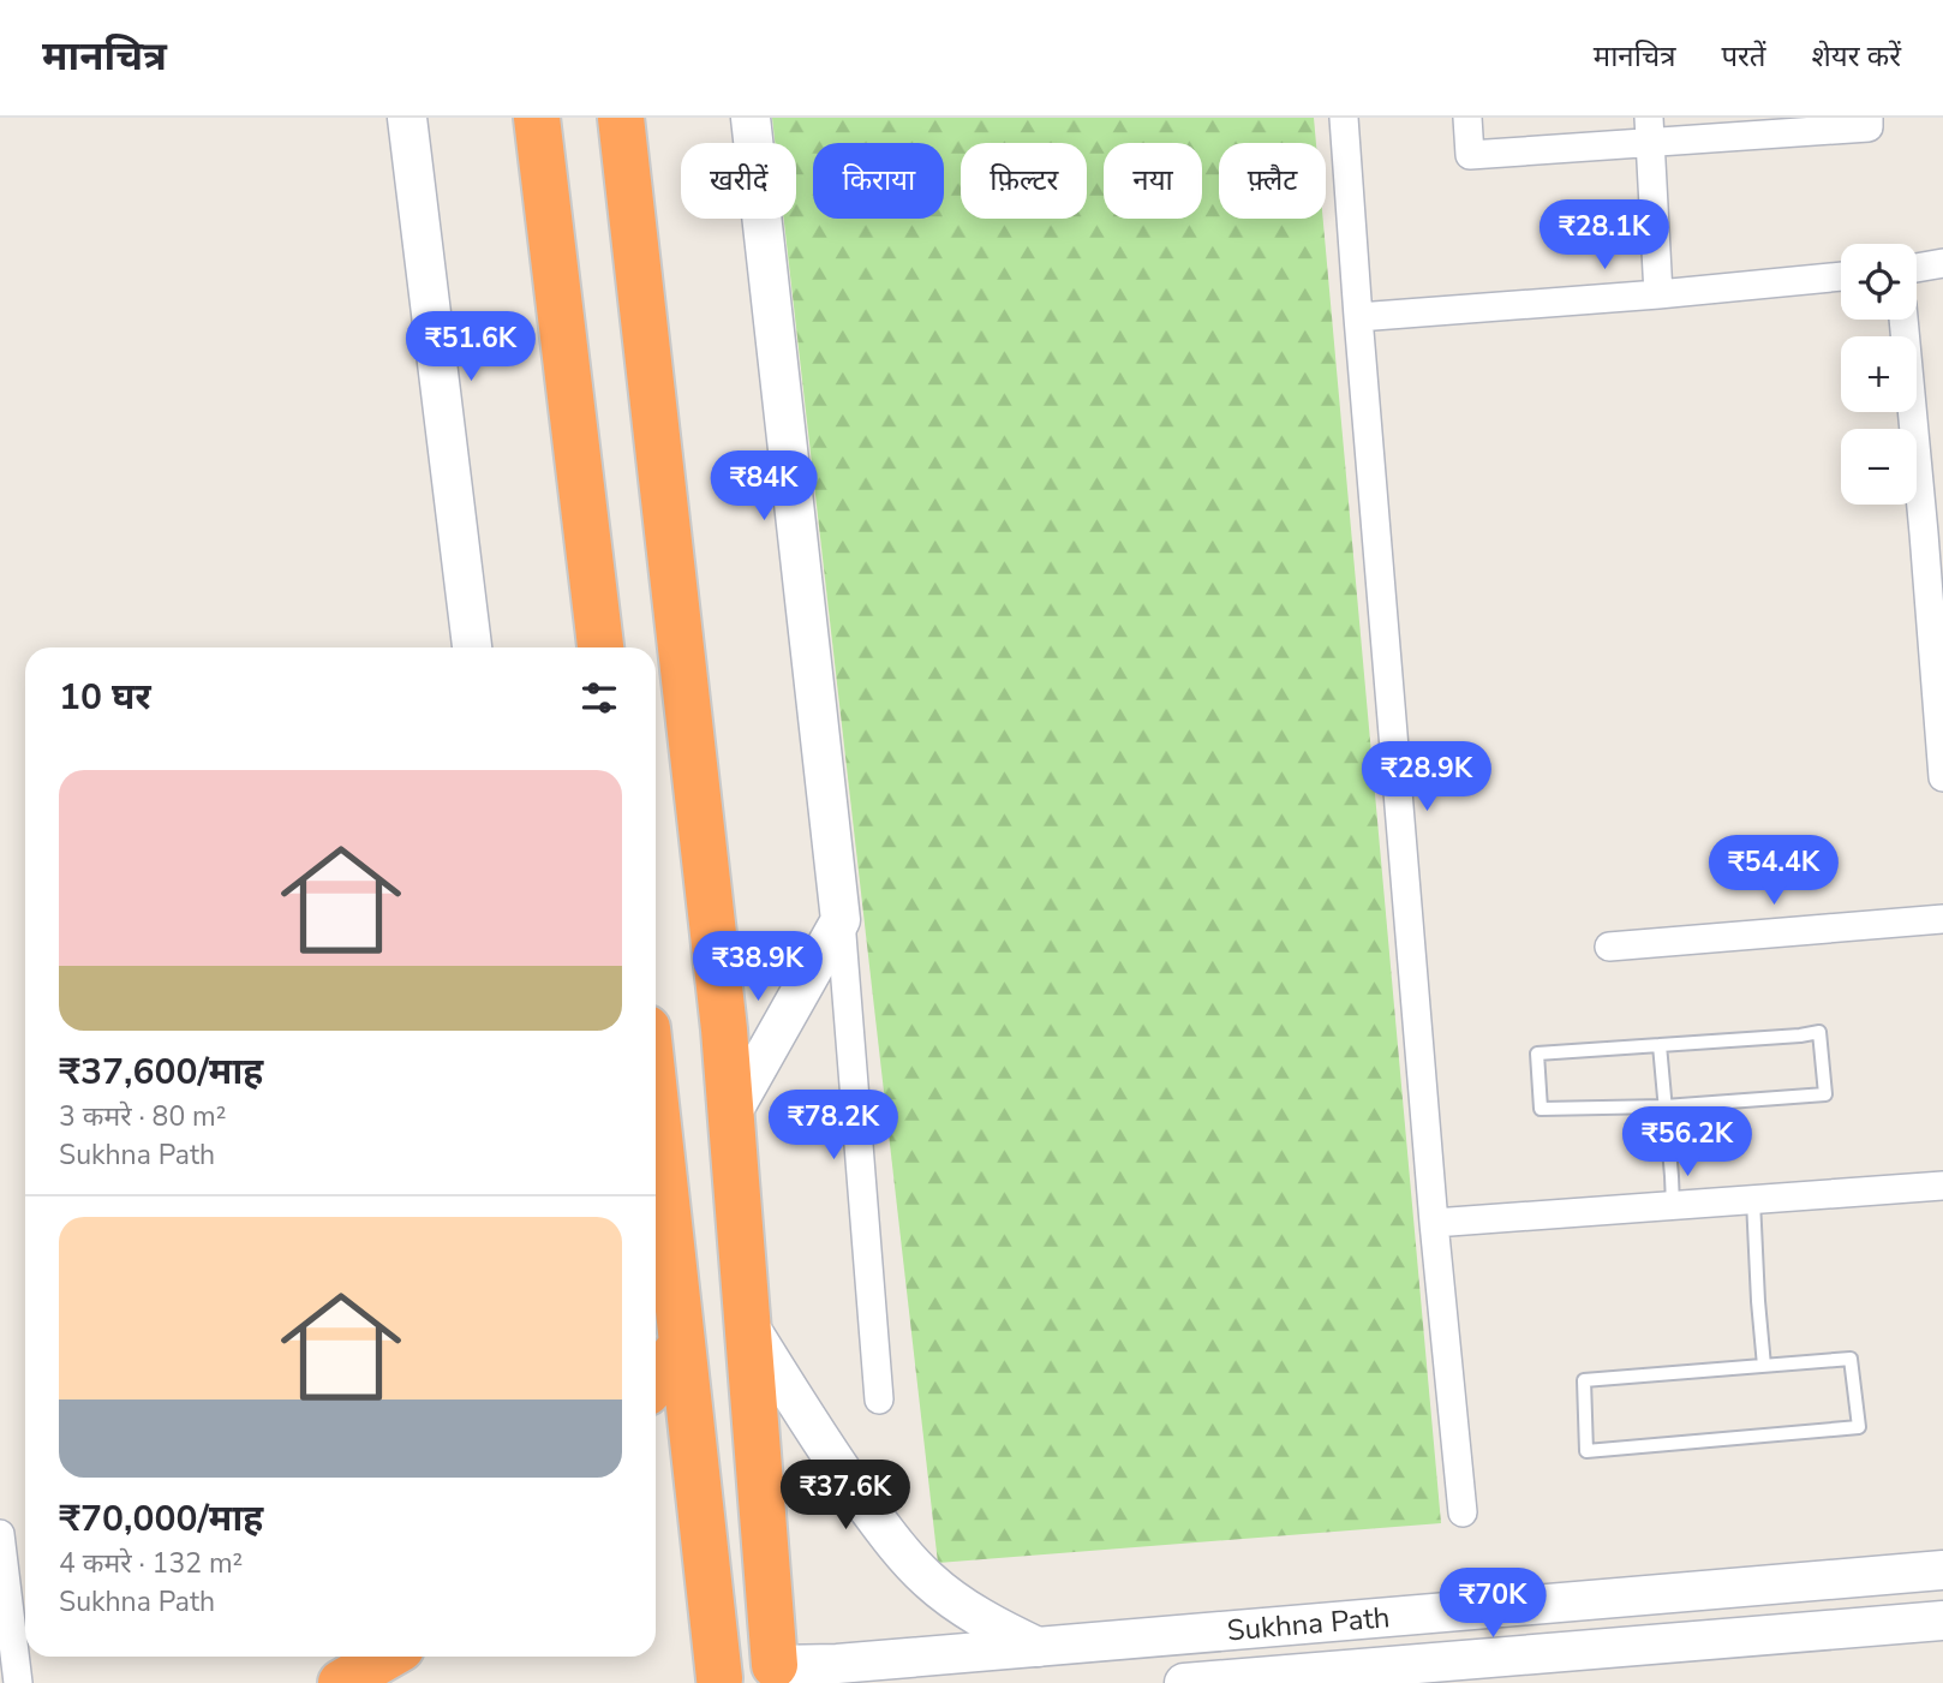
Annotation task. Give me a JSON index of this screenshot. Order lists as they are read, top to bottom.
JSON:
{
  "streets": {
    "main road": ["Sukhna Path"]
  },
  "page": {
    "header": "मानचित्र",
    "nav": ["मानचित्र", "परतें", "शेयर करें"],
    "chip": [
      "खरीदें",
      "किराया",
      "फ़िल्टर",
      "नया",
      "फ़्लैट"
    ],
    "price": [
      "₹28.1K",
      "₹51.6K",
      "₹84K",
      "₹28.9K",
      "₹54.4K",
      "₹38.9K",
      "₹78.2K",
      "₹56.2K",
      "₹37.6K",
      "₹70K"
    ],
    "map_buttons": ["+", "−"],
    "heading": "10 घर",
    "list": [
      {
        "name": "₹37,600/माह",
        "note": "3 कमरे · 80 m² · Sukhna Path"
      },
      {
        "name": "₹70,000/माह",
        "note": "4 कमरे · 132 m² · Sukhna Path"
      }
    ]
  }
}
